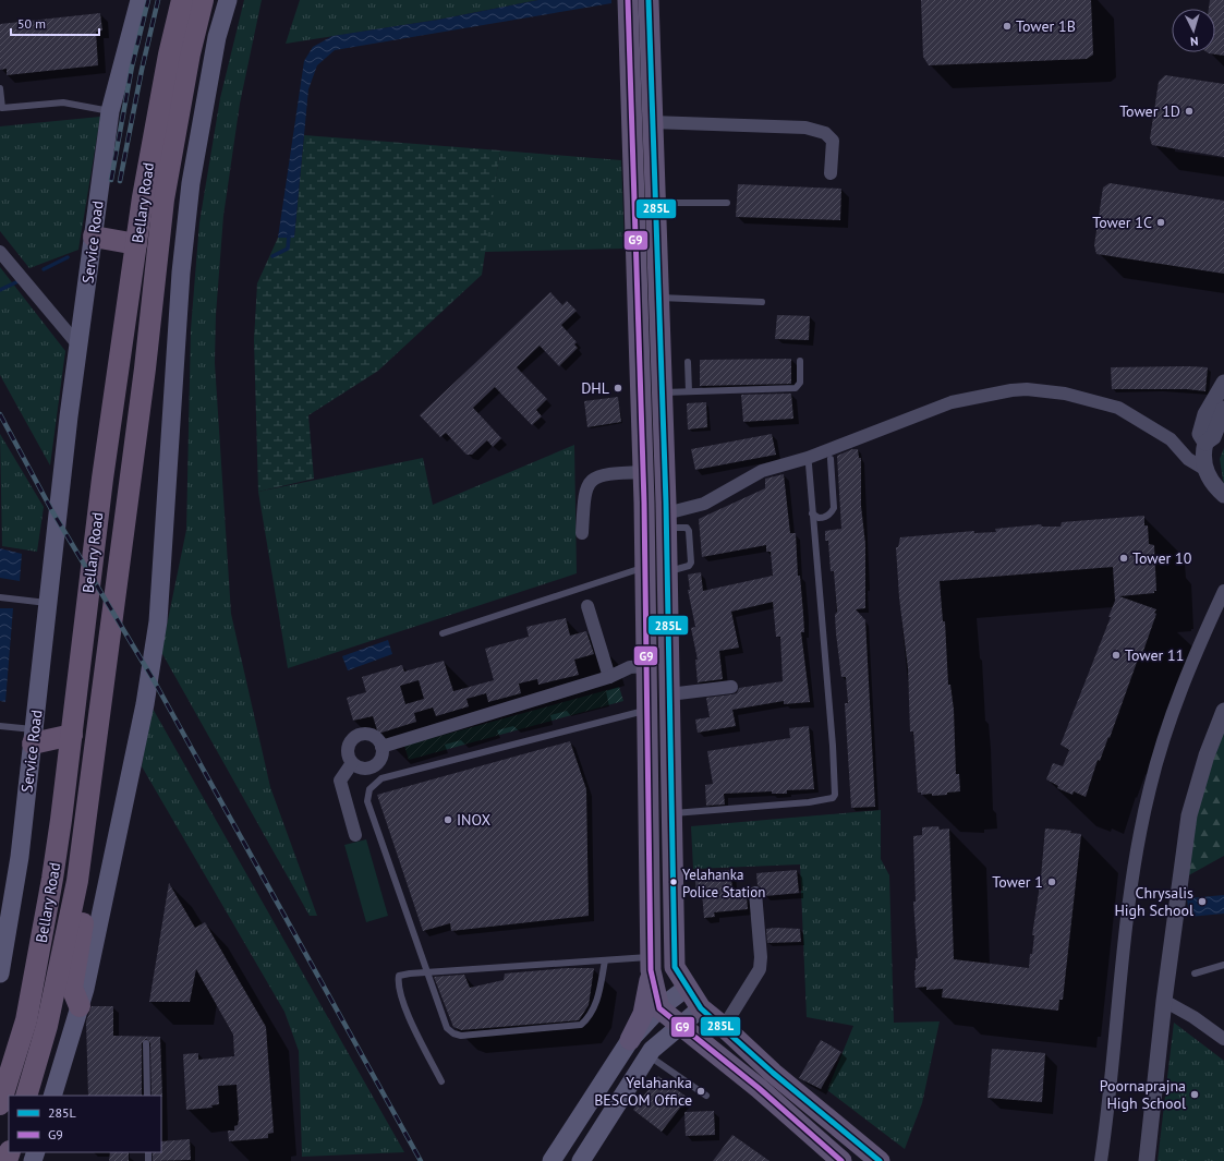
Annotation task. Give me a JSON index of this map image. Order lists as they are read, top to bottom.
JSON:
{
  "streets": {
    "highway": ["Bellary Road"],
    "main road": ["Service Road"]
  },
  "places": [
    "Tower 1B",
    "Tower 1D",
    "Tower 1C",
    "DHL",
    "Tower 10",
    "Tower 11",
    "INOX",
    "Yelahanka Police Station",
    "Tower 1",
    "Chrysalis High School",
    "Yelahanka BESCOM Office",
    "Poornaprajna High School"
  ],
  "lines": ["transit line 285L", "transit line G9"],
  "legend": ["285L", "G9"],
  "scale_bar": "50 m",
  "north": "bottom"
}
